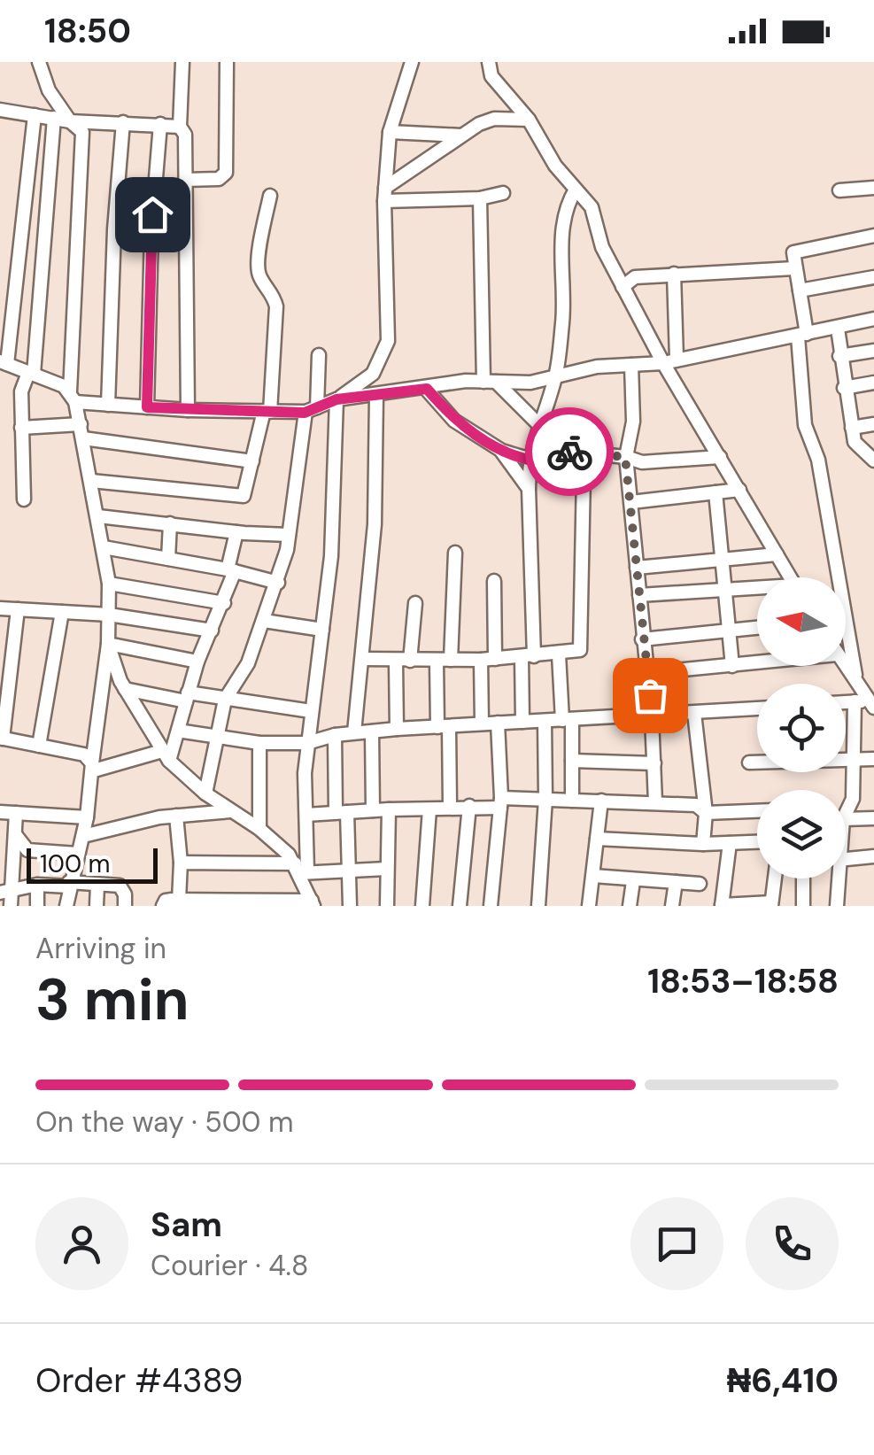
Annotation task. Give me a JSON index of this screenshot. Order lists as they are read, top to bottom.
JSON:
{
  "scale_bar": "100 m",
  "north": "left",
  "page": {
    "status": "18:50",
    "scale": "100 m",
    "heading": ["3 min", "Arriving in", "18:53–18:58"],
    "panel": [
      "Sam",
      "Courier · 4.8",
      "Order #4389",
      "₦6,410"
    ],
    "bar": "On the way · 500 m"
  }
}
